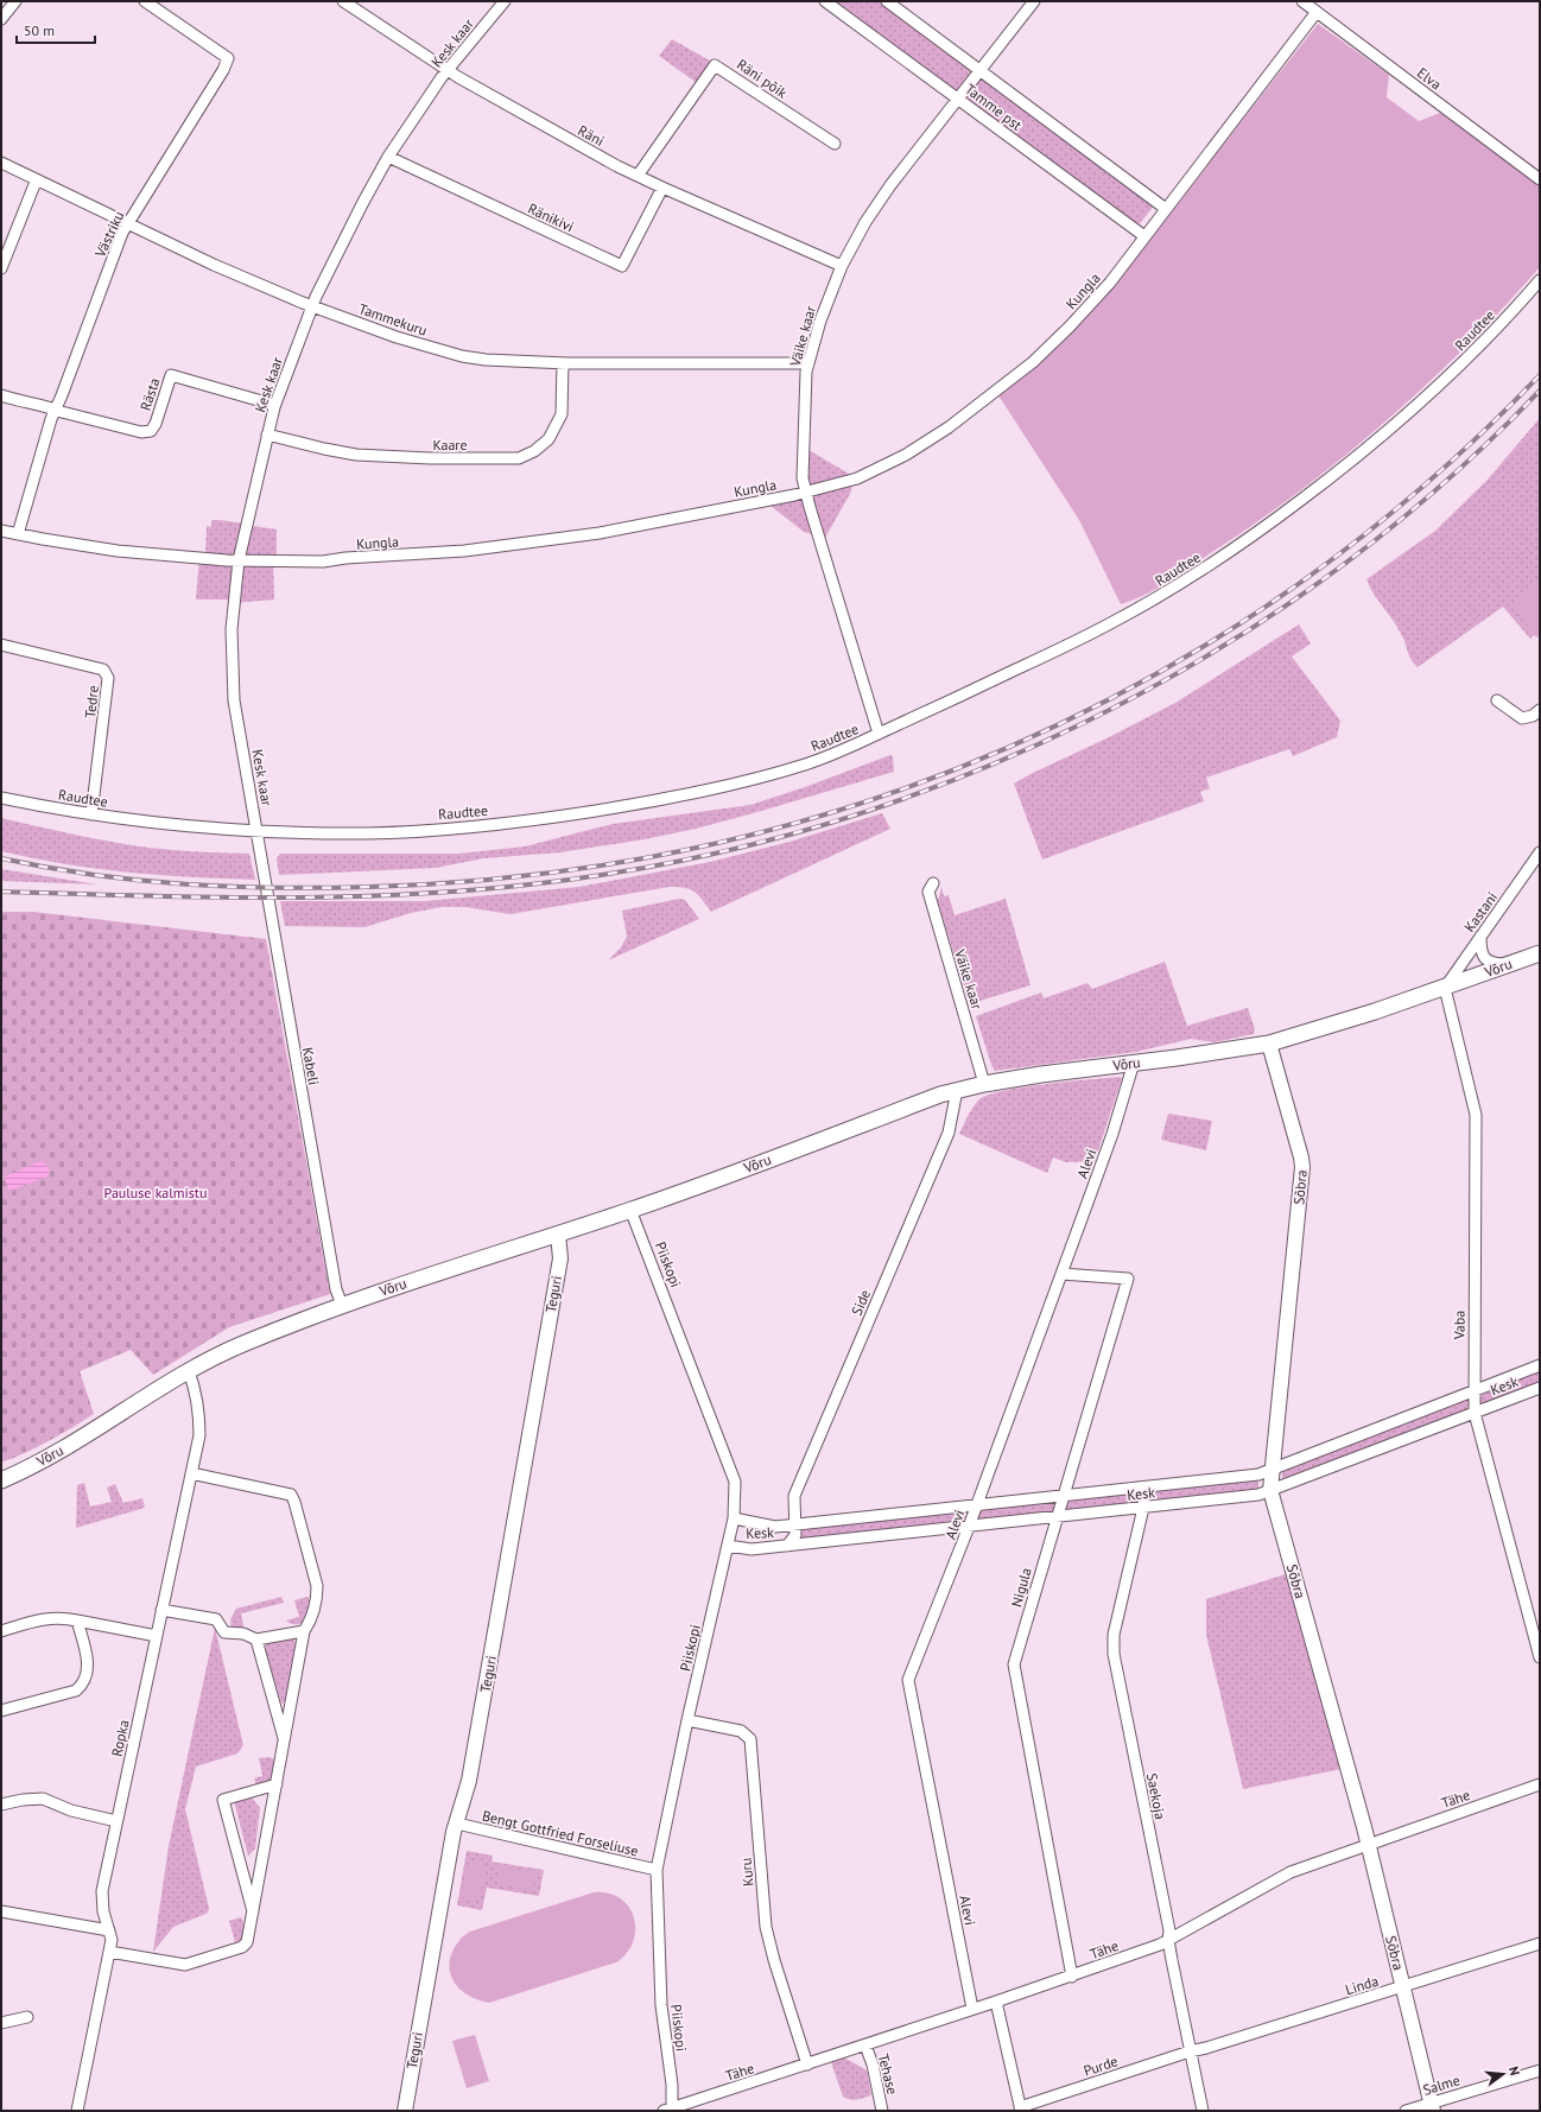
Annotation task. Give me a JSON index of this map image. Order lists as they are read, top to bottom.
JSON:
{
  "streets": {
    "main road": ["Võru"],
    "street": [
      "Kesk kaar",
      "Räni põik",
      "Elva",
      "Tamme pst",
      "Räni",
      "Ränikivi",
      "Västriku",
      "Kungla",
      "Tammekuru",
      "Raudtee",
      "Väike kaar",
      "Rästa",
      "Kaare",
      "Tedre",
      "Kastani",
      "Kabeli",
      "Alevi",
      "Sõbra",
      "Piiskopi",
      "Teguri",
      "Side",
      "Vaba",
      "Kesk",
      "Nigula",
      "Ropka",
      "Saekoja",
      "Tähe",
      "Bengt Gottfried Forseliuse",
      "Kuru",
      "Linda",
      "Purde",
      "Tehase",
      "Salme"
    ]
  },
  "crossings": [
    ["Kesk kaar", "Räni"],
    ["Kesk kaar", "Ränikivi"],
    ["Kesk kaar", "Kungla"],
    ["Kesk kaar", "Tammekuru"],
    ["Kesk kaar", "Raudtee"],
    ["Kesk kaar", "Rästa"],
    ["Kesk kaar", "Kaare"],
    ["Kesk kaar", "Kabeli"],
    ["Räni põik", "Räni"],
    ["Elva", "Kungla"],
    ["Tamme pst", "Kungla"],
    ["Tamme pst", "Väike kaar"],
    ["Räni", "Ränikivi"],
    ["Räni", "Väike kaar"],
    ["Västriku", "Kungla"],
    ["Västriku", "Tammekuru"],
    ["Västriku", "Rästa"],
    ["Kungla", "Väike kaar"],
    ["Tammekuru", "Väike kaar"],
    ["Tammekuru", "Kaare"],
    ["Raudtee", "Väike kaar"],
    ["Raudtee", "Tedre"],
    ["Raudtee", "Kabeli"],
    ["Väike kaar", "Võru"],
    ["Kastani", "Võru"],
    ["Kastani", "Vaba"],
    ["Võru", "Kabeli"],
    ["Võru", "Alevi"],
    ["Võru", "Sõbra"],
    ["Võru", "Piiskopi"],
    ["Võru", "Teguri"],
    ["Võru", "Side"],
    ["Võru", "Vaba"],
    ["Võru", "Ropka"],
    ["Alevi", "Kesk"],
    ["Alevi", "Nigula"],
    ["Alevi", "Tähe"],
    ["Sõbra", "Kesk"],
    ["Sõbra", "Tähe"],
    ["Sõbra", "Linda"],
    ["Sõbra", "Salme"],
    ["Piiskopi", "Kesk"],
    ["Piiskopi", "Tähe"],
    ["Piiskopi", "Bengt Gottfried Forseliuse"],
    ["Piiskopi", "Kuru"],
    ["Teguri", "Bengt Gottfried Forseliuse"],
    ["Side", "Kesk"],
    ["Vaba", "Kesk"],
    ["Kesk", "Nigula"],
    ["Kesk", "Saekoja"],
    ["Nigula", "Tähe"],
    ["Saekoja", "Tähe"],
    ["Saekoja", "Linda"],
    ["Saekoja", "Purde"],
    ["Tähe", "Kuru"],
    ["Tähe", "Purde"],
    ["Tähe", "Tehase"],
    ["Linda", "Purde"]
  ],
  "parks": ["Pauluse kalmistu"],
  "scale_bar": "50 m",
  "north": "right"
}
